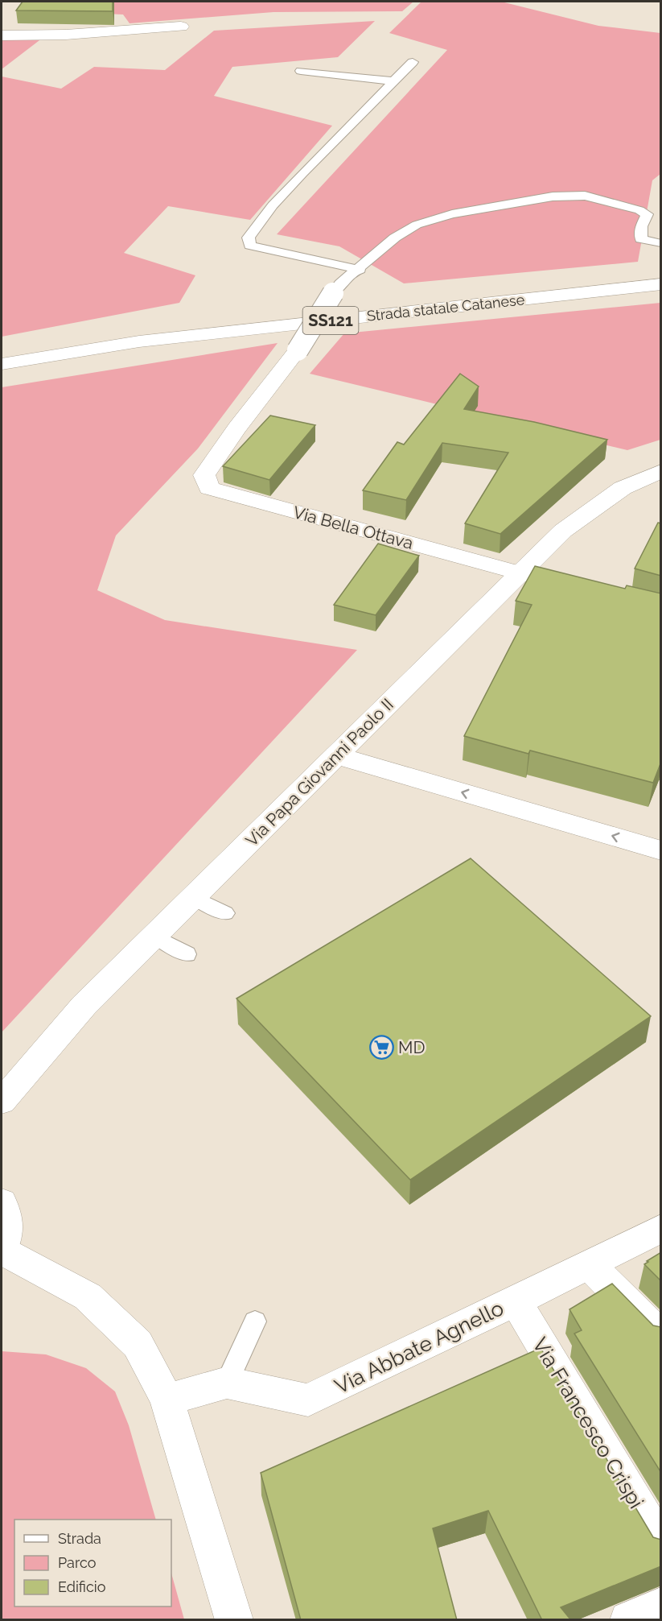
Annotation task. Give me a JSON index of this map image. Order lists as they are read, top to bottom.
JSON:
{
  "streets": {
    "street": [
      "Strada statale Catanese",
      "SS121",
      "Via Bella Ottava",
      "Via Papa Giovanni Paolo II",
      "Via Abbate Agnello",
      "Via Francesco Crispi"
    ]
  },
  "crossings": [
    ["Via Bella Ottava", "Via Papa Giovanni Paolo II"],
    ["Via Abbate Agnello", "Via Francesco Crispi"]
  ],
  "places": {
    "supermarket": ["MD"]
  },
  "legend": ["Strada", "Parco", "Edificio"]
}
